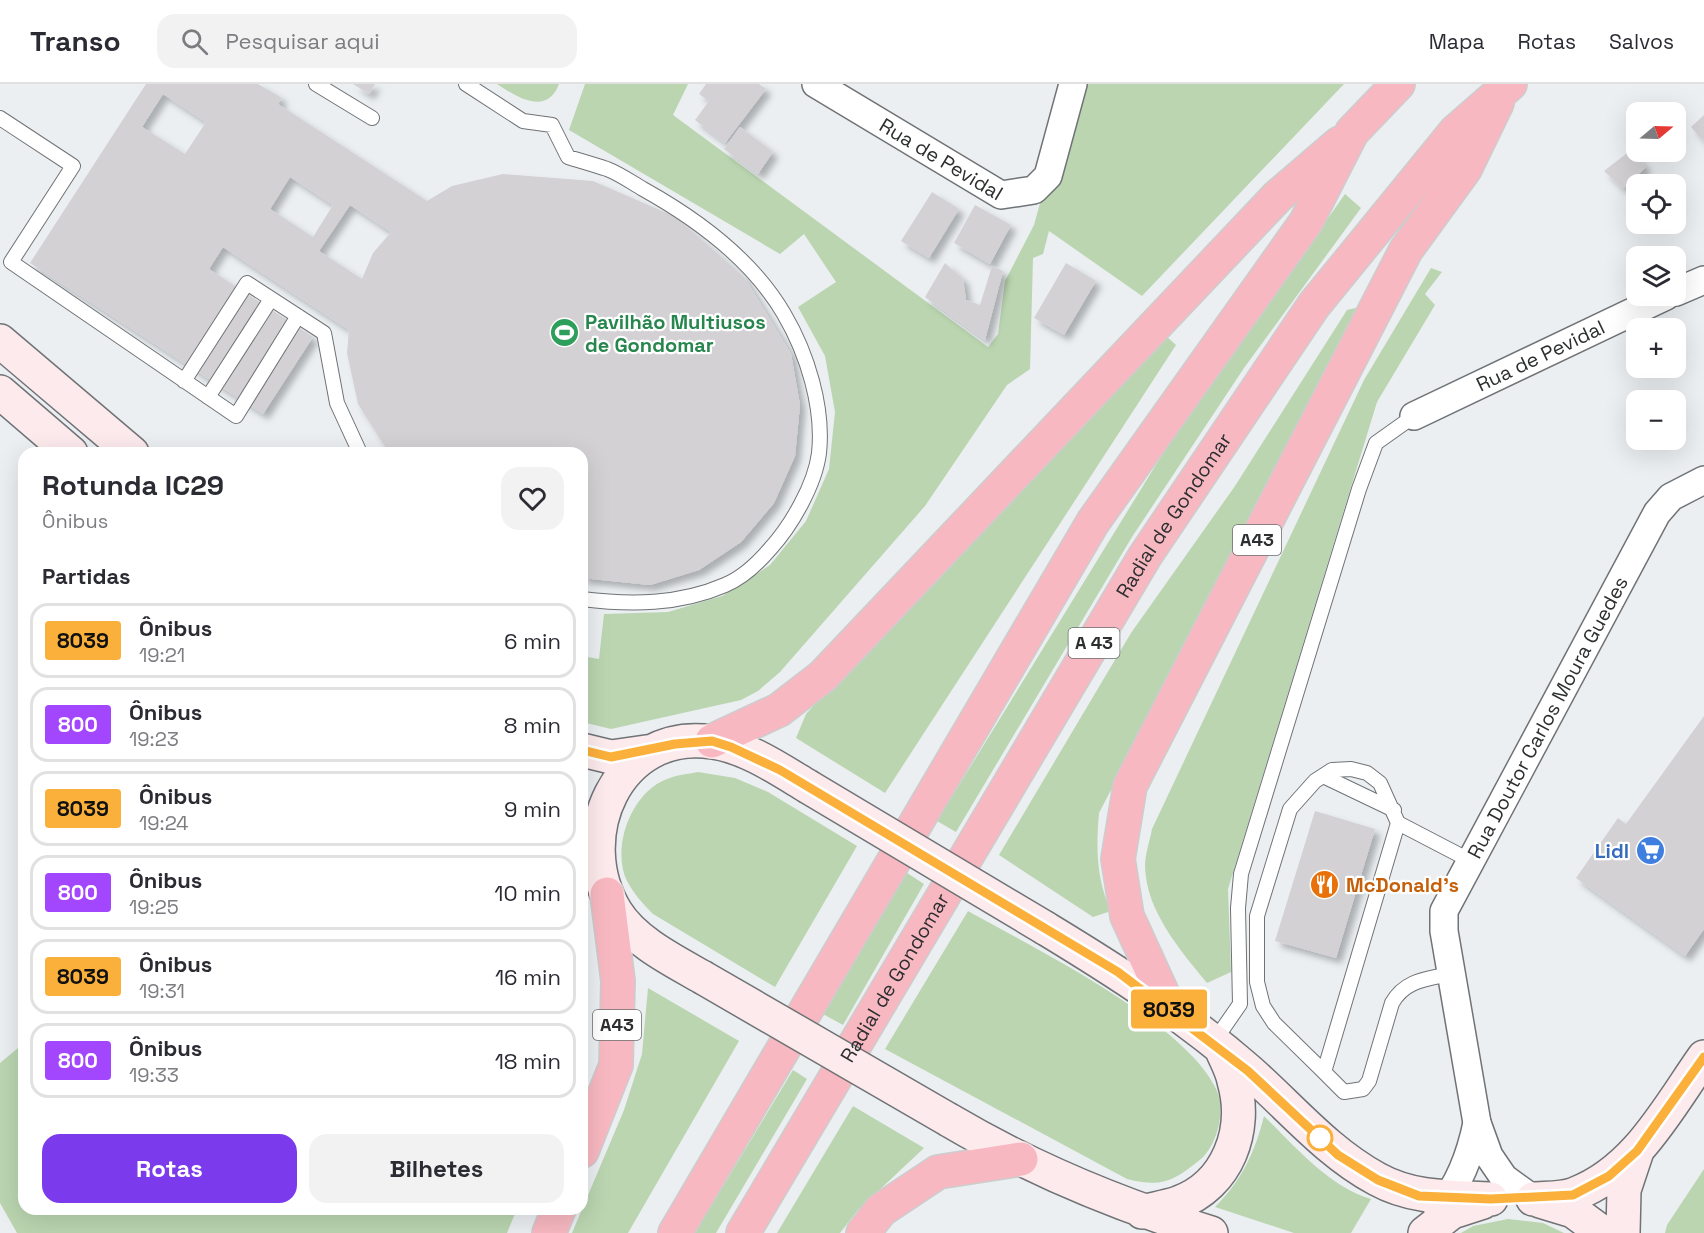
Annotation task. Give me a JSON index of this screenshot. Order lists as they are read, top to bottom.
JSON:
{
  "streets": {
    "highway": ["Radial de Gondomar", "A43", "A 43"],
    "street": ["Rua de Pevidal", "Rua Doutor Carlos Moura Guedes"]
  },
  "crossings": [
    ["Radial de Gondomar", "A43"]
  ],
  "places": {
    "sports": ["Pavilhão Multiusos de Gondomar"],
    "supermarket": ["Lidl"],
    "restaurant": ["McDonald's"]
  },
  "lines": ["bus line 8039"],
  "north": "right",
  "page": {
    "header": "Transo",
    "search": "Pesquisar aqui",
    "nav": ["Mapa", "Rotas", "Salvos"],
    "on_map": "8039",
    "map_buttons": ["+", "−"],
    "heading": [
      ["Rotunda IC29", "Ônibus"],
      "Partidas"
    ],
    "list": [
      {
        "mark": "8039",
        "name": "Ônibus",
        "note": "19:21",
        "value": "6 min"
      },
      {
        "mark": "800",
        "name": "Ônibus",
        "note": "19:23",
        "value": "8 min"
      },
      {
        "mark": "8039",
        "name": "Ônibus",
        "note": "19:24",
        "value": "9 min"
      },
      {
        "mark": "800",
        "name": "Ônibus",
        "note": "19:25",
        "value": "10 min"
      },
      {
        "mark": "8039",
        "name": "Ônibus",
        "note": "19:31",
        "value": "16 min"
      },
      {
        "mark": "800",
        "name": "Ônibus",
        "note": "19:33",
        "value": "18 min"
      }
    ],
    "buttons": ["Rotas", "Bilhetes"]
  }
}
